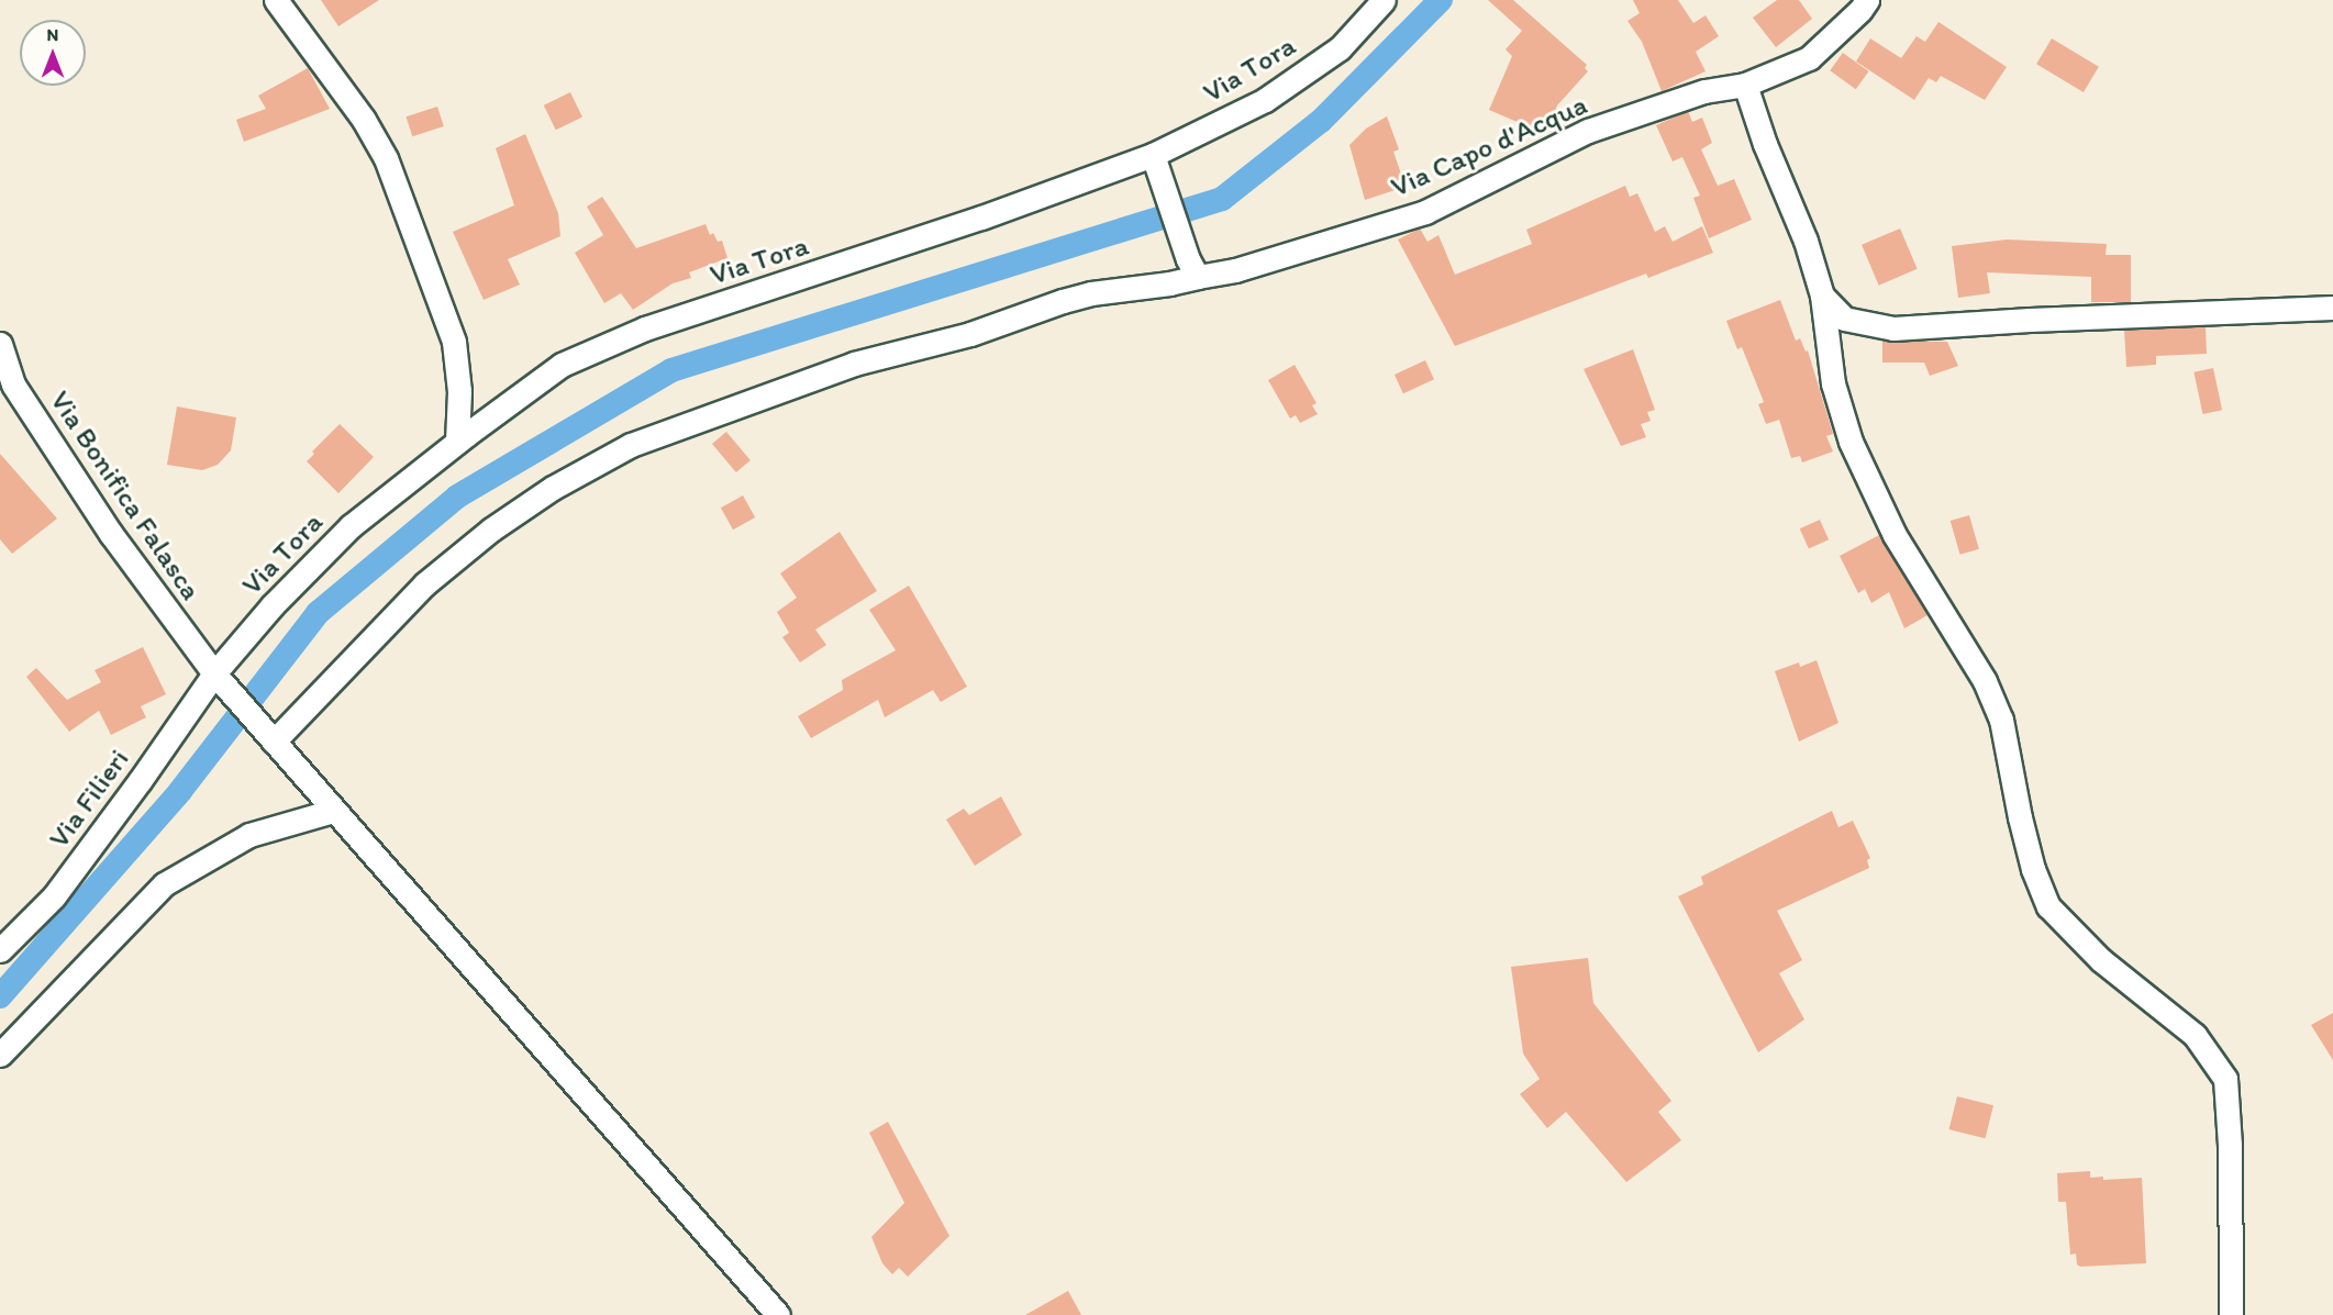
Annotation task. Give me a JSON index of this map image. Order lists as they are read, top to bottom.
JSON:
{
  "streets": {
    "street": [
      "Via Tora",
      "Via Capo d'Acqua",
      "Via Bonifica Falasca",
      "Via Filieri"
    ]
  },
  "crossings": [
    ["Via Tora", "Via Bonifica Falasca"],
    ["Via Tora", "Via Filieri"],
    ["Via Capo d'Acqua", "Via Bonifica Falasca"],
    ["Via Bonifica Falasca", "Via Filieri"]
  ],
  "north": "top"
}
